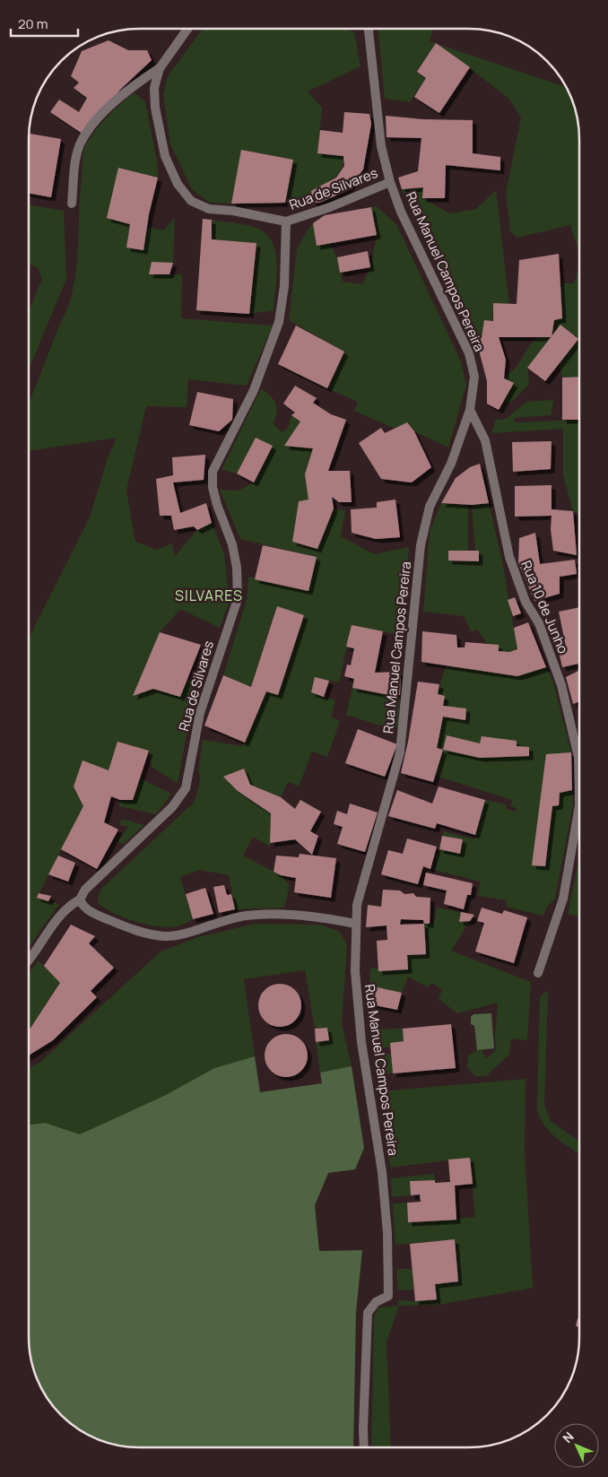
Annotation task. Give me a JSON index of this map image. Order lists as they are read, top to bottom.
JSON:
{
  "streets": {
    "street": ["Rua de Silvares", "Rua Manuel Campos Pereira", "Rua 10 de Junho"]
  },
  "crossings": [
    ["Rua de Silvares", "Rua Manuel Campos Pereira"],
    ["Rua Manuel Campos Pereira", "Rua 10 de Junho"]
  ],
  "districts": ["SILVARES"],
  "scale_bar": "20 m",
  "north": "top left"
}
